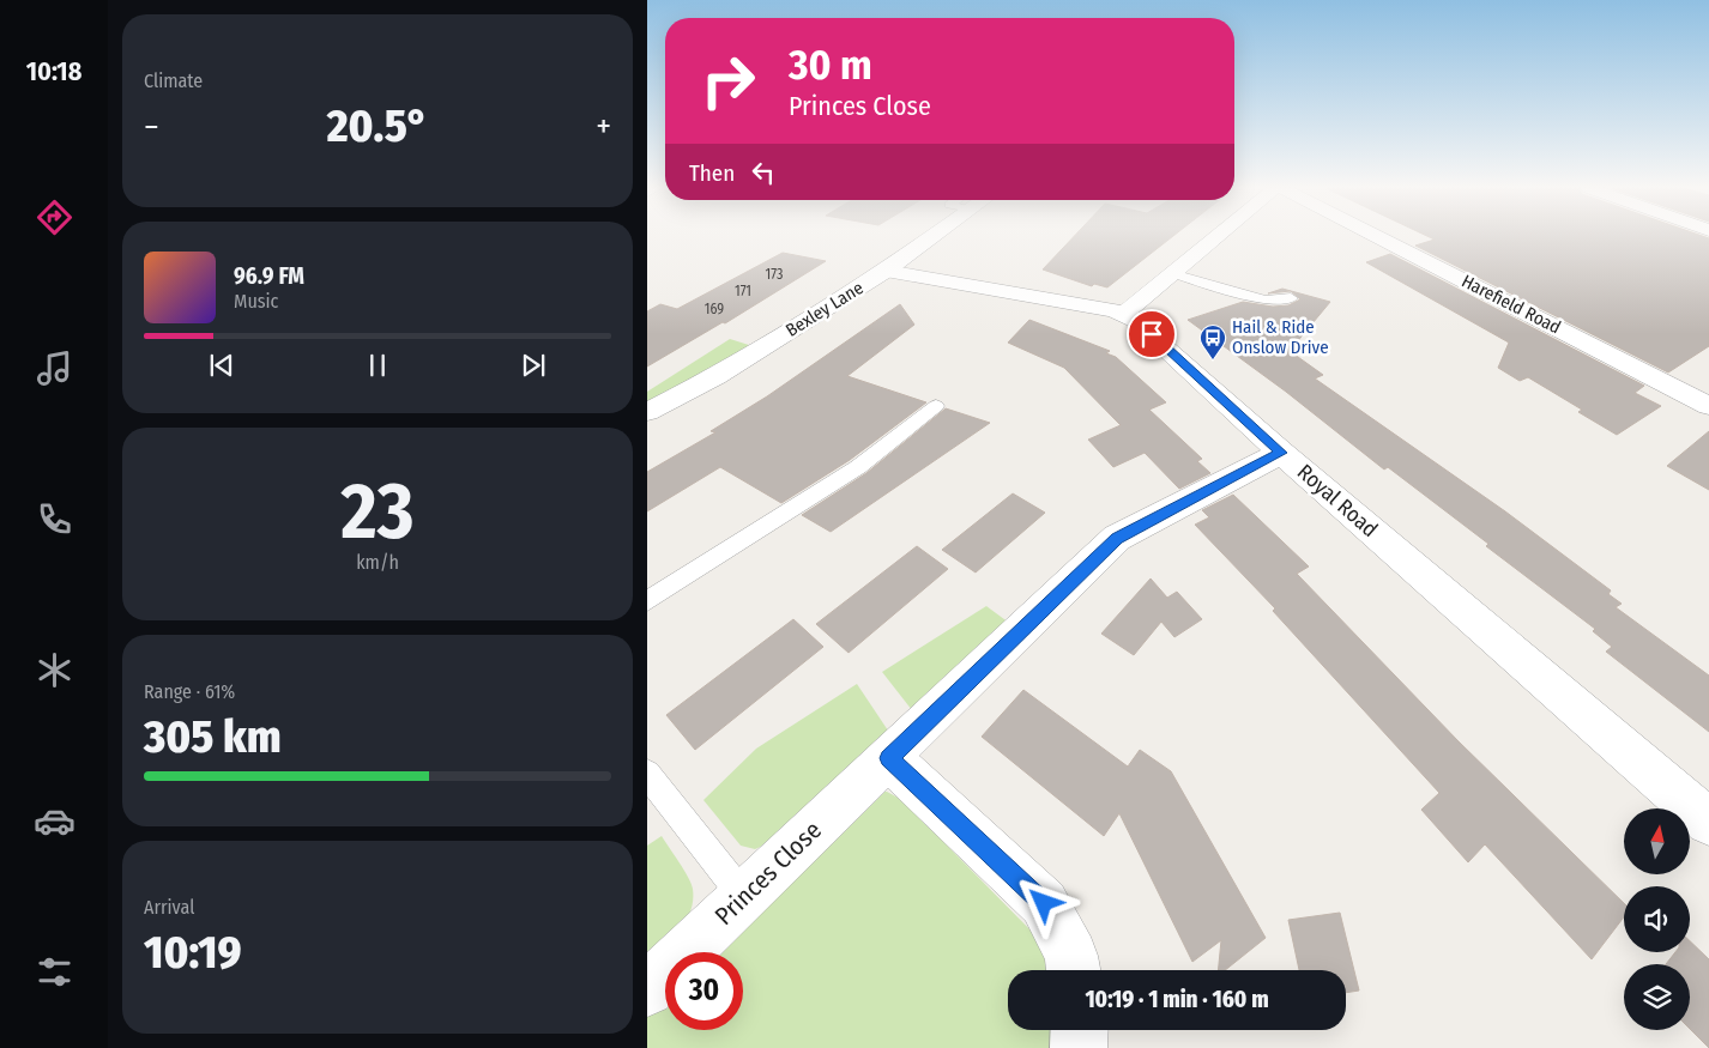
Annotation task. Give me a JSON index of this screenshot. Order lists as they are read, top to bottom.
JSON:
{
  "streets": {
    "street": [
      "Harefield Road",
      "Bexley Lane",
      "Royal Road",
      "Princes Close"
    ]
  },
  "crossings": [
    ["Bexley Lane", "Royal Road"],
    ["Royal Road", "Princes Close"]
  ],
  "places": {
    "bus stop": ["Hail & Ride Onslow Drive"]
  },
  "house_numbers": ["173", "171", "169"],
  "north": "top",
  "page": {
    "tabs": "10:18",
    "tile": [
      "Climate",
      ["23", "km/h"],
      ["Range · 61%", "305 km"],
      ["Arrival", "10:19"]
    ],
    "turn": ["30 m", "Princes Close"],
    "heat": ["−", "20.5°", "+"],
    "then": "Then",
    "song": ["96.9 FM", "Music"],
    "limit": "30",
    "trip": "10:19 · 1 min · 160 m"
  }
}
